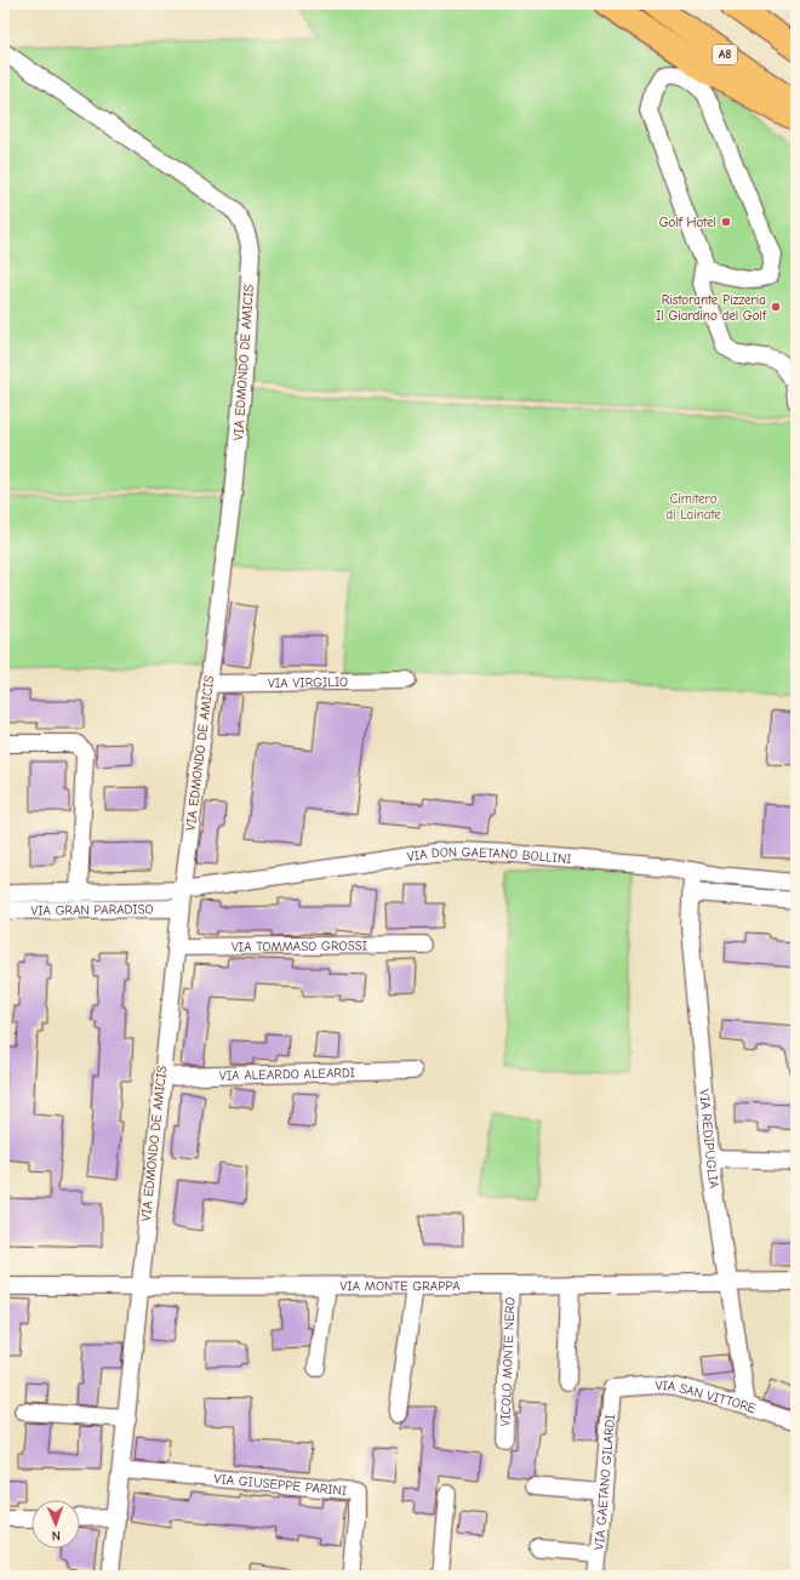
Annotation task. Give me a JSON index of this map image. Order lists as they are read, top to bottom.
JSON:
{
  "streets": {
    "highway": ["A8"],
    "street": [
      "VIA EDMONDO DE AMICIS",
      "VIA VIRGILIO",
      "VIA DON GAETANO BOLLINI",
      "VIA GRAN PARADISO",
      "VIA TOMMASO GROSSI",
      "VIA ALEARDO ALEARDI",
      "VIA REDIPUGLIA",
      "VIA MONTE GRAPPA",
      "VICOLO MONTE NERO",
      "VIA SAN VITTORE",
      "VIA GAETANO GILARDI",
      "VIA GIUSEPPE PARINI"
    ]
  },
  "crossings": [
    ["VIA EDMONDO DE AMICIS", "VIA VIRGILIO"],
    ["VIA EDMONDO DE AMICIS", "VIA DON GAETANO BOLLINI"],
    ["VIA EDMONDO DE AMICIS", "VIA GRAN PARADISO"],
    ["VIA EDMONDO DE AMICIS", "VIA TOMMASO GROSSI"],
    ["VIA EDMONDO DE AMICIS", "VIA ALEARDO ALEARDI"],
    ["VIA EDMONDO DE AMICIS", "VIA MONTE GRAPPA"],
    ["VIA EDMONDO DE AMICIS", "VIA GIUSEPPE PARINI"],
    ["VIA DON GAETANO BOLLINI", "VIA REDIPUGLIA"],
    ["VIA REDIPUGLIA", "VIA MONTE GRAPPA"],
    ["VIA REDIPUGLIA", "VIA SAN VITTORE"],
    ["VIA MONTE GRAPPA", "VICOLO MONTE NERO"],
    ["VIA SAN VITTORE", "VIA GAETANO GILARDI"]
  ],
  "parks": ["Cimitero di Lainate"],
  "places": ["Golf Hotel", "Ristorante Pizzeria Il Giardino del Golf"],
  "north": "bottom"
}
